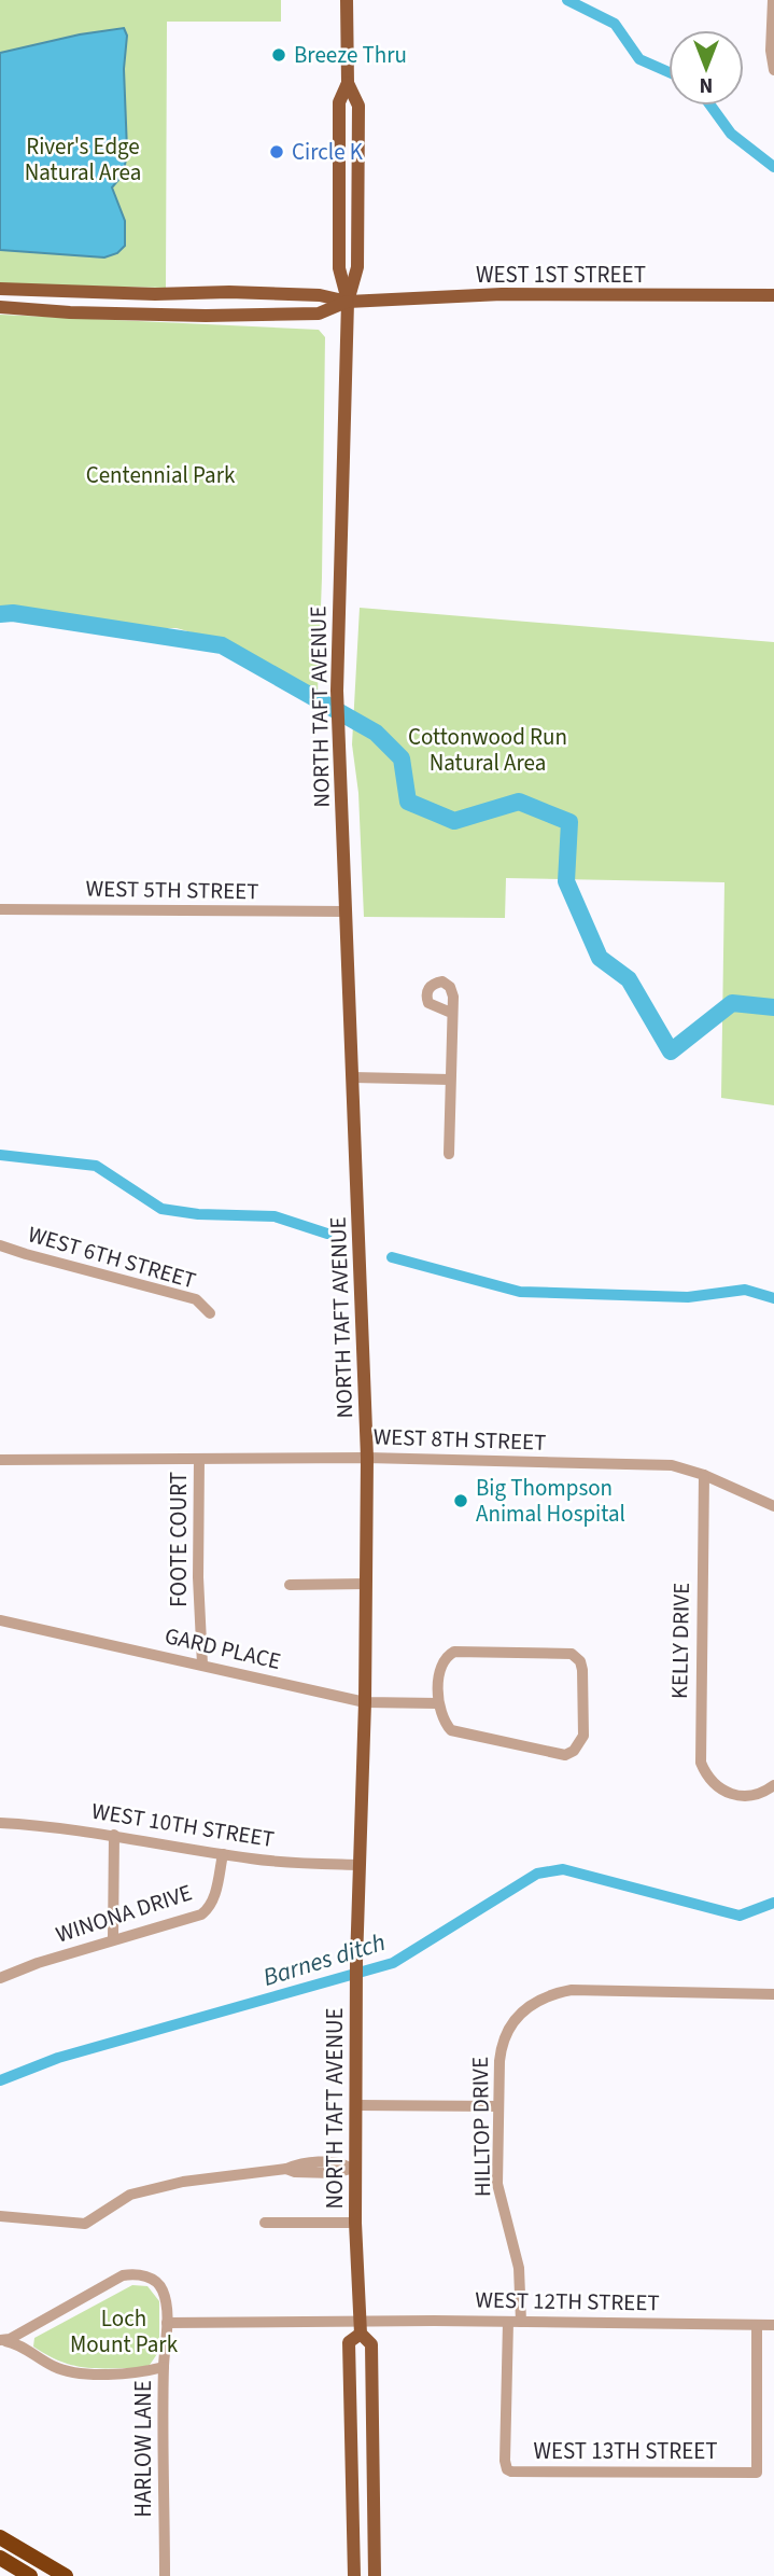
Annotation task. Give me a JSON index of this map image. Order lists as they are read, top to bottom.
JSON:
{
  "streets": {
    "main road": ["WEST 1ST STREET", "NORTH TAFT AVENUE"],
    "street": [
      "WEST 5TH STREET",
      "WEST 6TH STREET",
      "WEST 8TH STREET",
      "FOOTE COURT",
      "KELLY DRIVE",
      "GARD PLACE",
      "WEST 10TH STREET",
      "WINONA DRIVE",
      "HILLTOP DRIVE",
      "WEST 12TH STREET",
      "HARLOW LANE",
      "WEST 13TH STREET"
    ]
  },
  "crossings": [
    ["WEST 1ST STREET", "NORTH TAFT AVENUE"],
    ["NORTH TAFT AVENUE", "WEST 5TH STREET"],
    ["NORTH TAFT AVENUE", "WEST 8TH STREET"],
    ["NORTH TAFT AVENUE", "GARD PLACE"],
    ["NORTH TAFT AVENUE", "WEST 10TH STREET"],
    ["NORTH TAFT AVENUE", "WEST 12TH STREET"],
    ["WEST 8TH STREET", "FOOTE COURT"],
    ["WEST 8TH STREET", "KELLY DRIVE"],
    ["FOOTE COURT", "GARD PLACE"],
    ["WEST 10TH STREET", "WINONA DRIVE"],
    ["HILLTOP DRIVE", "WEST 12TH STREET"],
    ["HILLTOP DRIVE", "WEST 13TH STREET"],
    ["WEST 12TH STREET", "HARLOW LANE"],
    ["WEST 12TH STREET", "WEST 13TH STREET"]
  ],
  "water": ["Barnes ditch"],
  "parks": [
    "River's Edge Natural Area",
    "Centennial Park",
    "Cottonwood Run Natural Area",
    "Loch Mount Park"
  ],
  "places": ["Breeze Thru", "Circle K", "Big Thompson Animal Hospital"],
  "north": "bottom"
}
